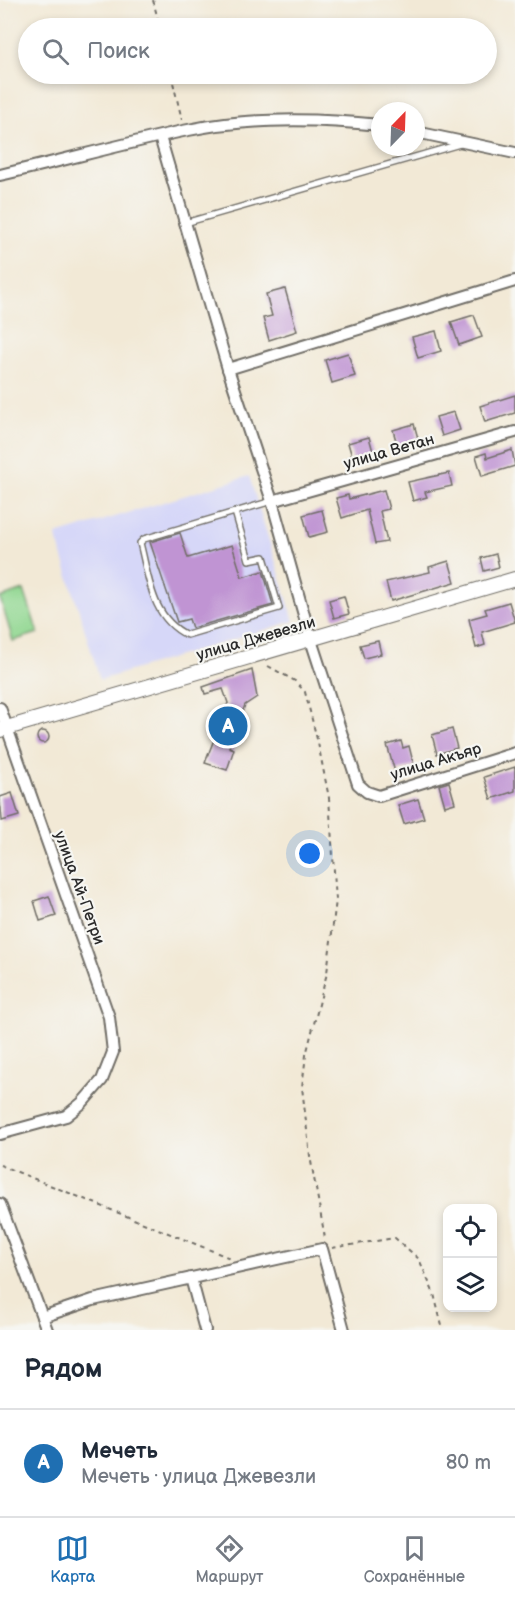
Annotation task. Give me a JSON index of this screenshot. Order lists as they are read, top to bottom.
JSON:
{
  "streets": {
    "street": [
      "улица Ветан",
      "улица Джевезли",
      "улица Акъяр",
      "улица Ай-Петри"
    ]
  },
  "crossings": [
    ["улица Джевезли", "улица Акъяр"],
    ["улица Джевезли", "улица Ай-Петри"]
  ],
  "north": "top right",
  "page": {
    "search": "Поиск",
    "pins": "A",
    "heading": "Рядом",
    "list": [
      {
        "mark": "A",
        "name": "Мечеть",
        "note": "Мечеть · улица Джевезли",
        "value": "80 m"
      }
    ],
    "nav": ["Карта", "Маршрут", "Сохранённые"]
  }
}
